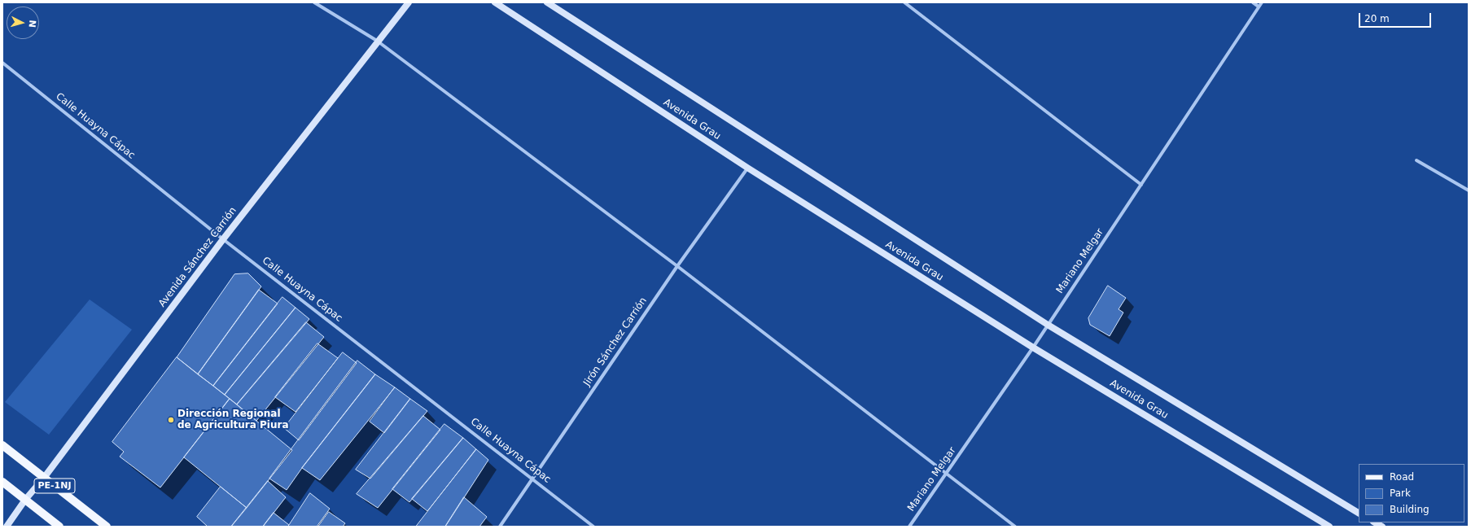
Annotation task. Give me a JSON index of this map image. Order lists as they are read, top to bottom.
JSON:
{
  "streets": {
    "main road": ["PE-1NJ"],
    "street": [
      "Avenida Grau",
      "Calle Huayna Cápac",
      "Avenida Sánchez Carrión",
      "Mariano Melgar",
      "Jirón Sánchez Carrión"
    ]
  },
  "crossings": [
    ["Avenida Grau", "Mariano Melgar"],
    ["Avenida Grau", "Jirón Sánchez Carrión"],
    ["Calle Huayna Cápac", "Avenida Sánchez Carrión"],
    ["Calle Huayna Cápac", "Jirón Sánchez Carrión"],
    ["Avenida Sánchez Carrión", "PE-1NJ"]
  ],
  "places": ["Dirección Regional de Agricultura Piura"],
  "legend": ["Road", "Park", "Building"],
  "scale_bar": "20 m",
  "north": "right"
}
